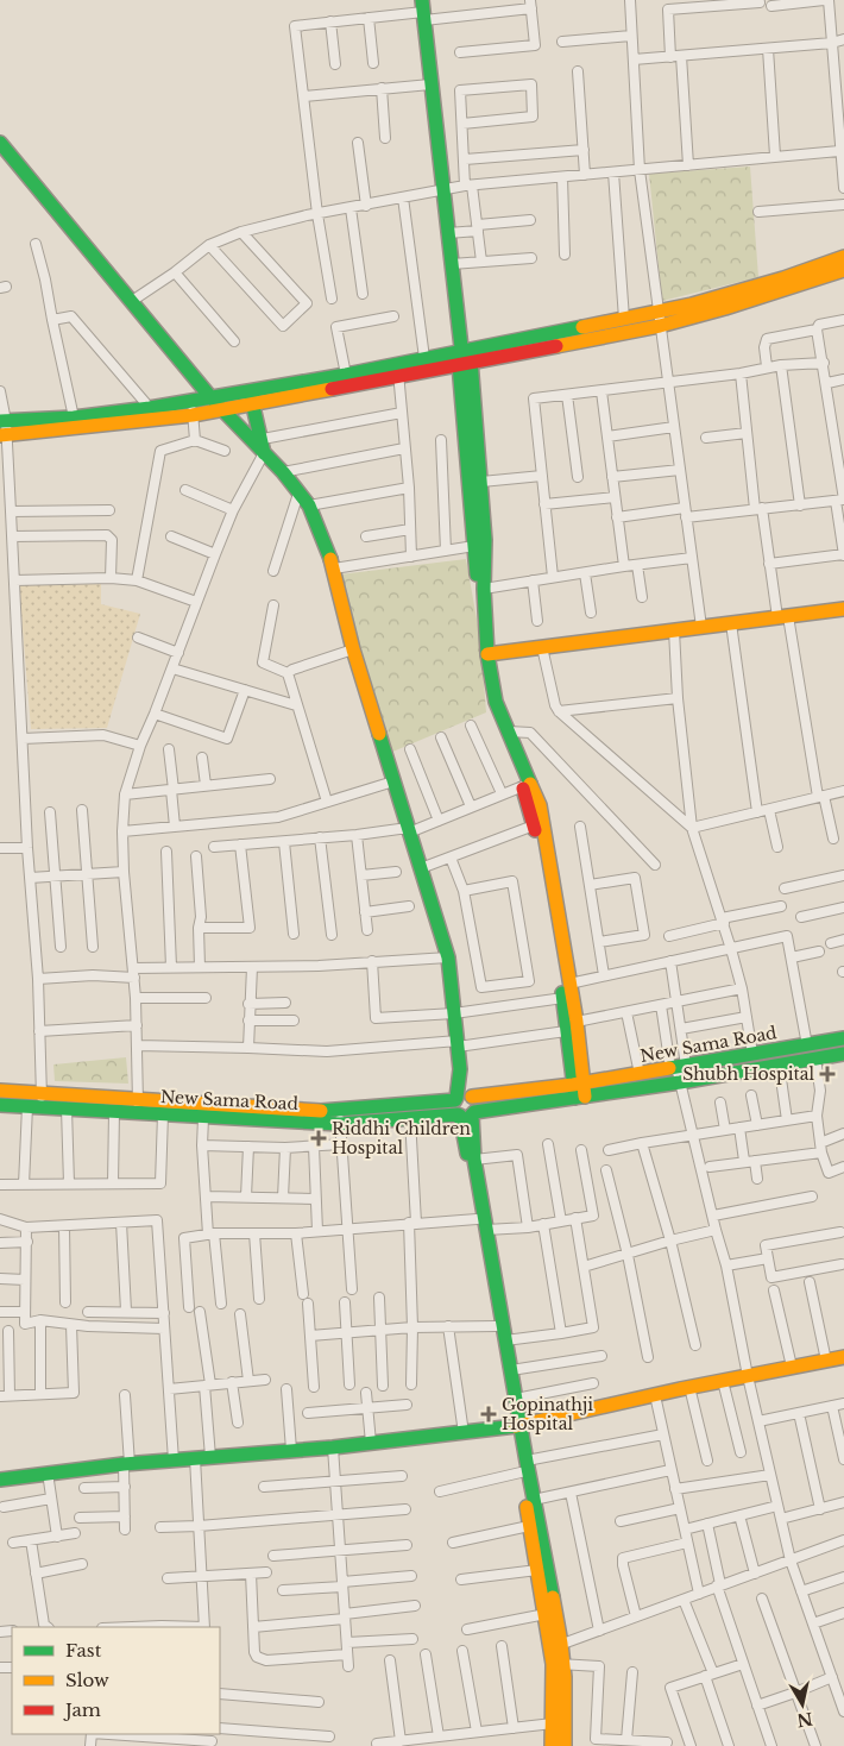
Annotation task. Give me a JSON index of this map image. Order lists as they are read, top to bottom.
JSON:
{
  "streets": {
    "street": ["New Sama Road"]
  },
  "places": {
    "health": ["Shubh Hospital", "Riddhi Children Hospital", "Gopinathji Hospital"]
  },
  "legend": ["Fast", "Slow", "Jam"],
  "north": "bottom"
}
